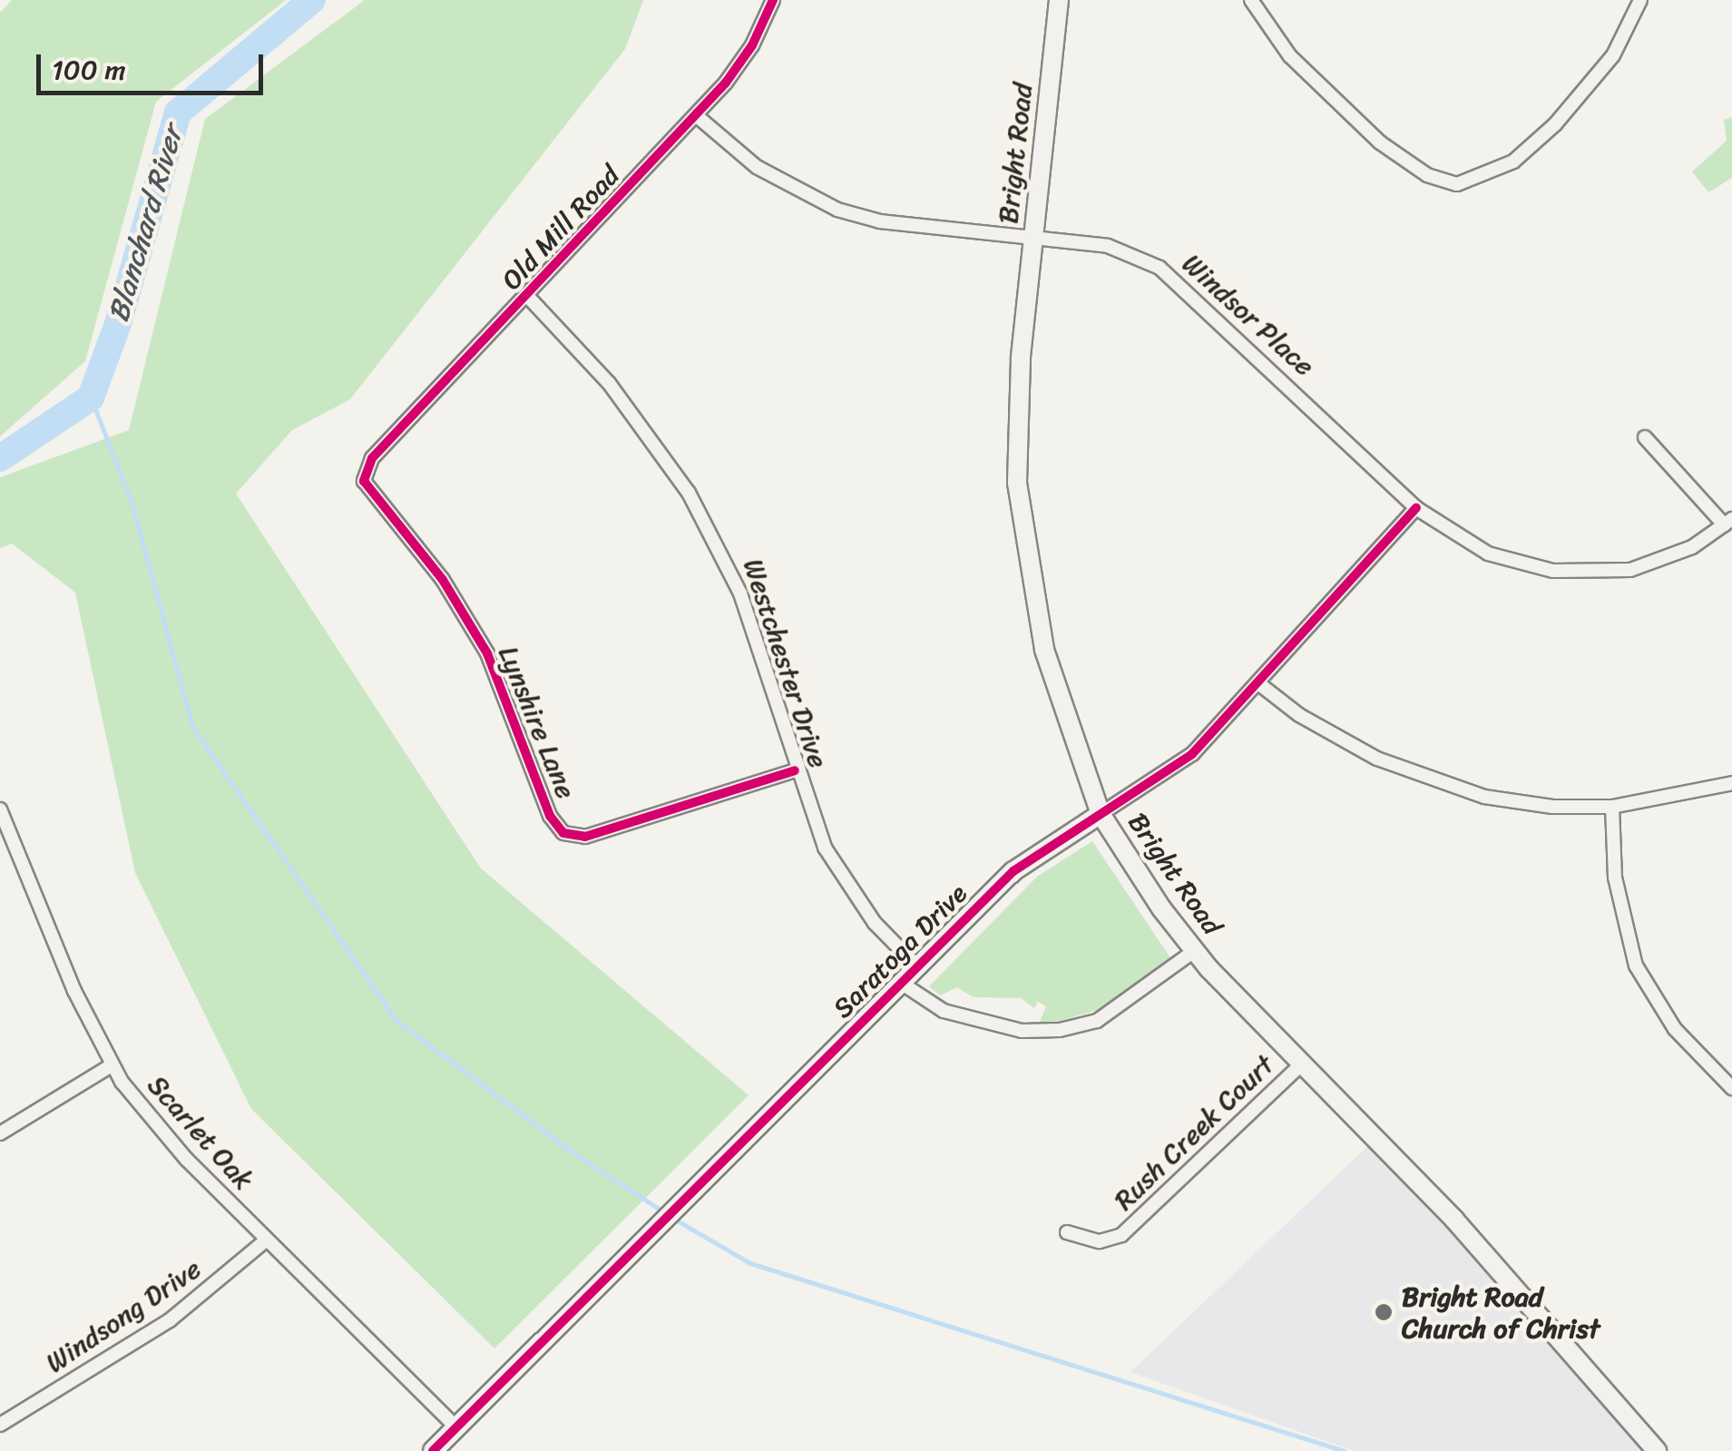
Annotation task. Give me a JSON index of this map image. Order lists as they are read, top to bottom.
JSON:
{
  "streets": {
    "main road": ["Bright Road", "Saratoga Drive"],
    "street": [
      "Old Mill Road",
      "Windsor Place",
      "Westchester Drive",
      "Lynshire Lane",
      "Scarlet Oak",
      "Rush Creek Court",
      "Windsong Drive"
    ]
  },
  "crossings": [
    ["Bright Road", "Windsor Place"],
    ["Bright Road", "Saratoga Drive"],
    ["Bright Road", "Rush Creek Court"],
    ["Old Mill Road", "Windsor Place"],
    ["Old Mill Road", "Westchester Drive"],
    ["Old Mill Road", "Lynshire Lane"],
    ["Windsor Place", "Saratoga Drive"],
    ["Westchester Drive", "Lynshire Lane"],
    ["Westchester Drive", "Saratoga Drive"],
    ["Saratoga Drive", "Scarlet Oak"],
    ["Scarlet Oak", "Windsong Drive"]
  ],
  "water": ["Blanchard River"],
  "places": ["Bright Road Church of Christ"],
  "scale_bar": "100 m"
}
